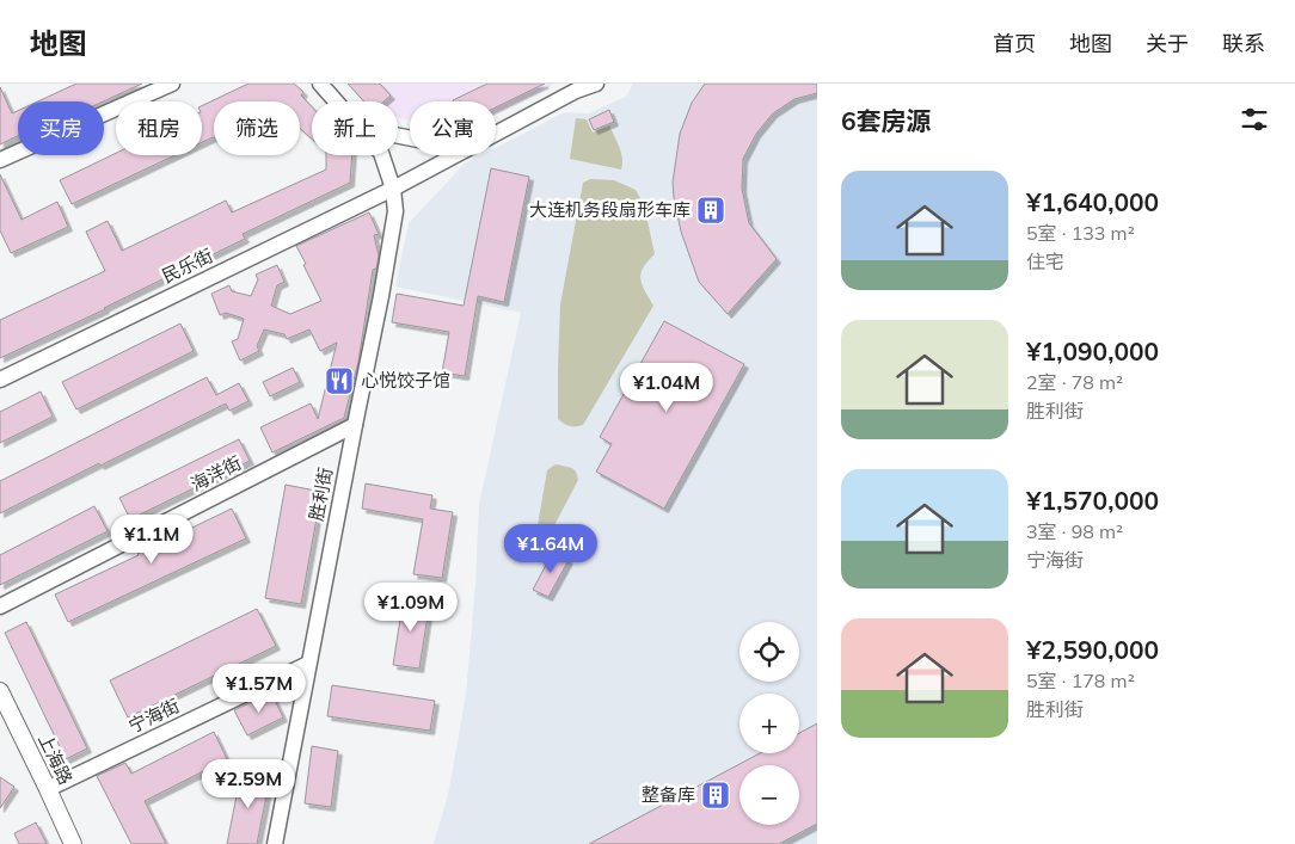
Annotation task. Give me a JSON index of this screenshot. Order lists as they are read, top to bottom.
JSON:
{
  "streets": {
    "main road": ["上海路"],
    "street": [
      "民乐街",
      "海洋街",
      "胜利街",
      "宁海街"
    ]
  },
  "crossings": [
    ["民乐街", "胜利街"],
    ["海洋街", "胜利街"],
    ["胜利街", "宁海街"],
    ["宁海街", "上海路"]
  ],
  "places": {
    "building": ["大连机务段扇形车库", "整备库"],
    "restaurant": ["心悦饺子馆"]
  },
  "page": {
    "header": "地图",
    "nav": [
      "首页",
      "地图",
      "关于",
      "联系"
    ],
    "heading": "6套房源",
    "chip": [
      "买房",
      "租房",
      "筛选",
      "新上",
      "公寓"
    ],
    "list": [
      {
        "name": "¥1,640,000",
        "note": "5室 · 133 m² · 住宅"
      },
      {
        "name": "¥1,090,000",
        "note": "2室 · 78 m² · 胜利街"
      },
      {
        "name": "¥1,570,000",
        "note": "3室 · 98 m² · 宁海街"
      },
      {
        "name": "¥2,590,000",
        "note": "5室 · 178 m² · 胜利街"
      }
    ],
    "price": [
      "¥1.04M",
      "¥1.1M",
      "¥1.64M",
      "¥1.09M",
      "¥1.57M",
      "¥2.59M"
    ],
    "map_buttons": ["+", "−"]
  }
}
